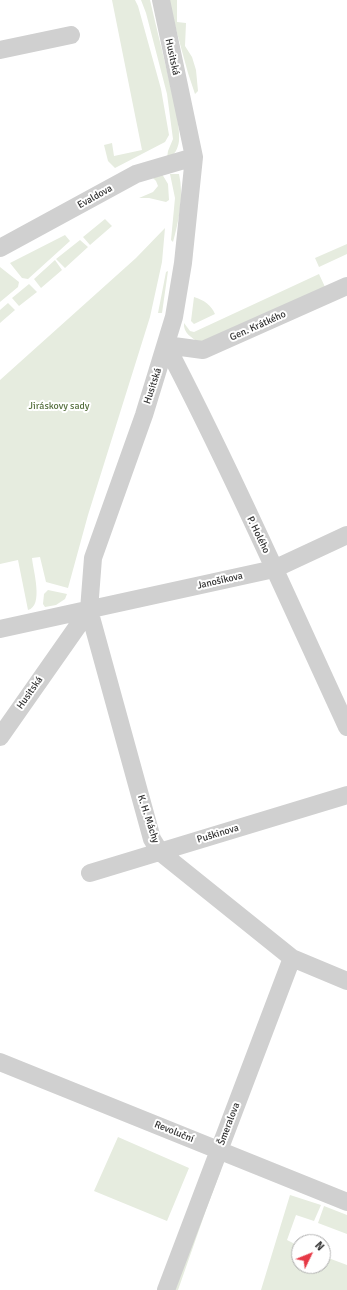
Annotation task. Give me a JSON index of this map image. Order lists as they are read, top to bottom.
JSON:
{
  "streets": {
    "street": [
      "Husitská",
      "Evaldova",
      "Gen. Krátkého",
      "P. Holého",
      "Janošíkova",
      "K. H. Máchy",
      "Puškinova",
      "Šmeralova",
      "Revoluční"
    ]
  },
  "crossings": [
    ["Husitská", "Evaldova"],
    ["Husitská", "Gen. Krátkého"],
    ["Husitská", "P. Holého"],
    ["Husitská", "Janošíkova"],
    ["Husitská", "K. H. Máchy"],
    ["Gen. Krátkého", "P. Holého"],
    ["P. Holého", "Janošíkova"],
    ["Janošíkova", "K. H. Máchy"],
    ["K. H. Máchy", "Puškinova"],
    ["K. H. Máchy", "Šmeralova"],
    ["Šmeralova", "Revoluční"]
  ],
  "parks": ["Jiráskovy sady"],
  "north": "top right"
}
